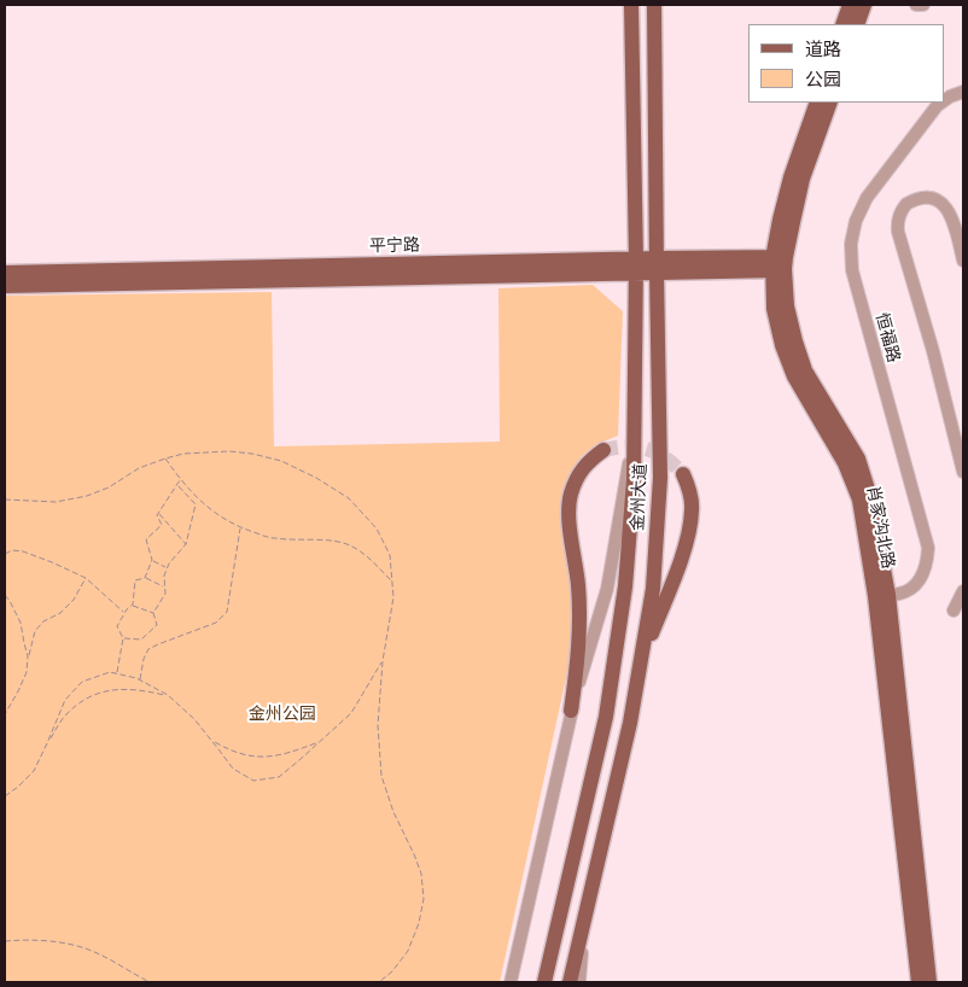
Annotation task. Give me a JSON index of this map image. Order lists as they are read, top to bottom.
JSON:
{
  "streets": {
    "main road": ["平宁路", "金州大道", "肖家沟北路"],
    "street": ["恒福路"]
  },
  "crossings": [
    ["平宁路", "金州大道"],
    ["平宁路", "肖家沟北路"],
    ["恒福路", "肖家沟北路"]
  ],
  "parks": ["金州公园"],
  "legend": ["道路", "公园"]
}
